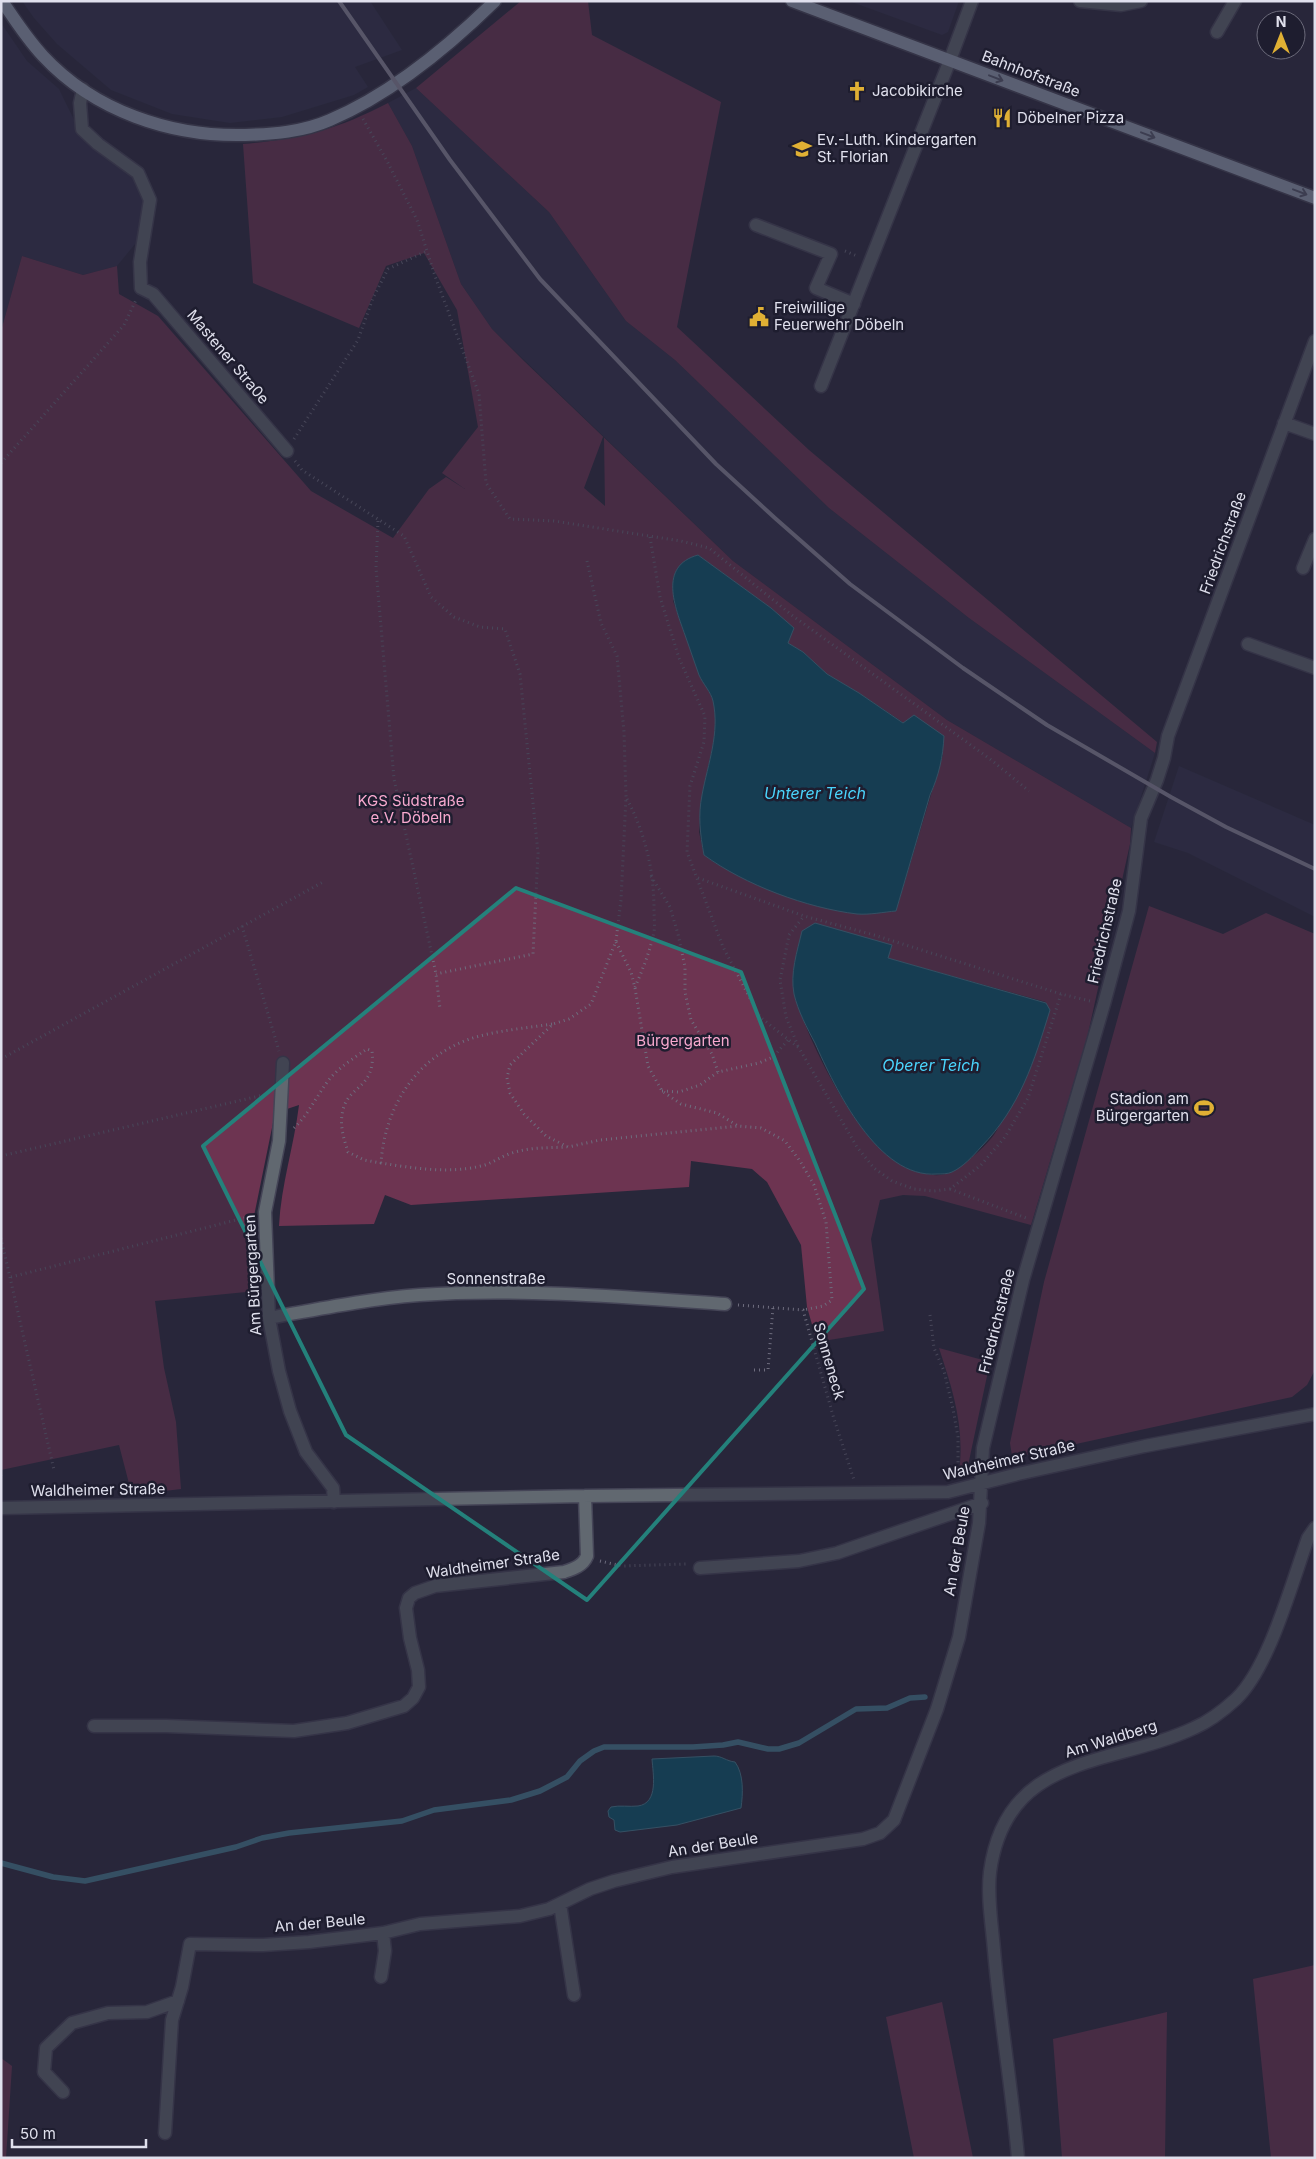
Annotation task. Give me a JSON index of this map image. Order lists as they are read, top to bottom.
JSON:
{
  "streets": {
    "main road": ["Bahnhofstraße"],
    "street": [
      "Mastener Stra0e",
      "Friedrichstraße",
      "Am Bürgergarten",
      "Sonnenstraße",
      "Waldheimer Straße",
      "An der Beule",
      "Am Waldberg"
    ],
    "path": ["Sonneneck"]
  },
  "crossings": [
    ["Friedrichstraße", "Waldheimer Straße"],
    ["Friedrichstraße", "An der Beule"],
    ["Am Bürgergarten", "Sonnenstraße"],
    ["Am Bürgergarten", "Waldheimer Straße"],
    ["Sonnenstraße", "Sonneneck"],
    ["Sonneneck", "Waldheimer Straße"],
    ["Waldheimer Straße", "An der Beule"]
  ],
  "one_way": ["Bahnhofstraße"],
  "water": ["Unterer Teich", "Oberer Teich"],
  "parks": ["KGS Südstraße e.V. Döbeln", "Bürgergarten"],
  "places": {
    "church": ["Jacobikirche"],
    "restaurant": ["Döbelner Pizza"],
    "school or university": ["Ev.-Luth. Kindergarten St. Florian"],
    "public building": ["Freiwillige Feuerwehr Döbeln"],
    "sports": ["Stadion am Bürgergarten"]
  },
  "scale_bar": "50 m",
  "north": "top"
}
